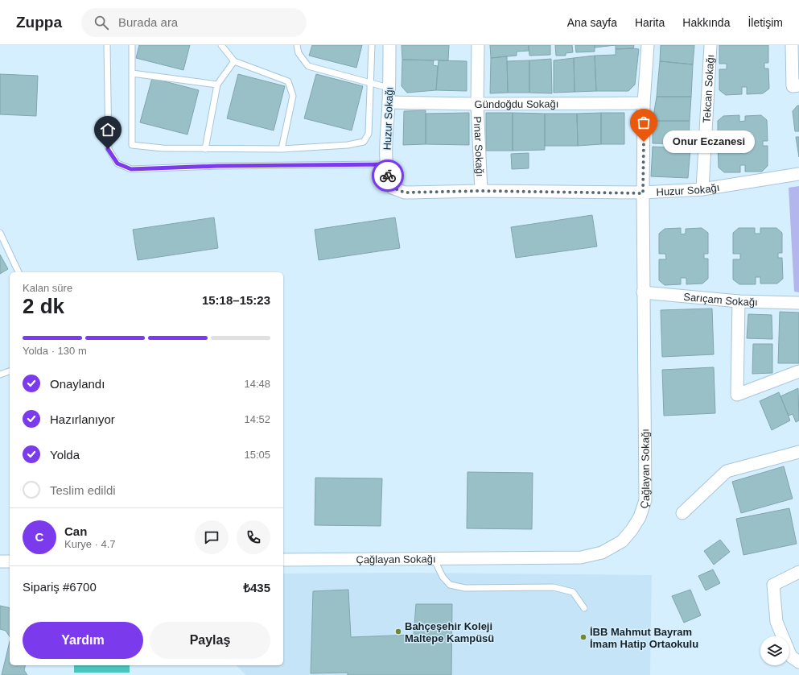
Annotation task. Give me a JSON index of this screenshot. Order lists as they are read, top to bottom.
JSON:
{
  "streets": {
    "street": [
      "Tekcan Sokağı",
      "Gündoğdu Sokağı",
      "Huzur Sokağı",
      "Pınar Sokağı",
      "Sarıçam Sokağı",
      "Çağlayan Sokağı"
    ]
  },
  "crossings": [
    ["Tekcan Sokağı", "Huzur Sokağı"],
    ["Gündoğdu Sokağı", "Huzur Sokağı"],
    ["Gündoğdu Sokağı", "Pınar Sokağı"],
    ["Gündoğdu Sokağı", "Çağlayan Sokağı"],
    ["Huzur Sokağı", "Pınar Sokağı"],
    ["Huzur Sokağı", "Çağlayan Sokağı"],
    ["Sarıçam Sokağı", "Çağlayan Sokağı"]
  ],
  "places": ["Onur Eczanesi", "Bahçeşehir Koleji Maltepe Kampüsü", "İBB Mahmut Bayram İmam Hatip Ortaokulu"],
  "page": {
    "header": "Zuppa",
    "search": "Burada ara",
    "nav": [
      "Ana sayfa",
      "Harita",
      "Hakkında",
      "İletişim"
    ],
    "bubble": "Onur Eczanesi",
    "heading": ["2 dk", "Kalan süre", "15:18–15:23"],
    "panel": [
      "Can",
      "Kurye · 4.7",
      "Sipariş #6700",
      "₺435"
    ],
    "bar": "Yolda · 130 m",
    "list": [
      ["Onaylandı", "14:48"],
      ["Hazırlanıyor", "14:52"],
      ["Yolda", "15:05"],
      "Teslim edildi"
    ],
    "round": "C",
    "buttons": ["Yardım", "Paylaş"]
  }
}
